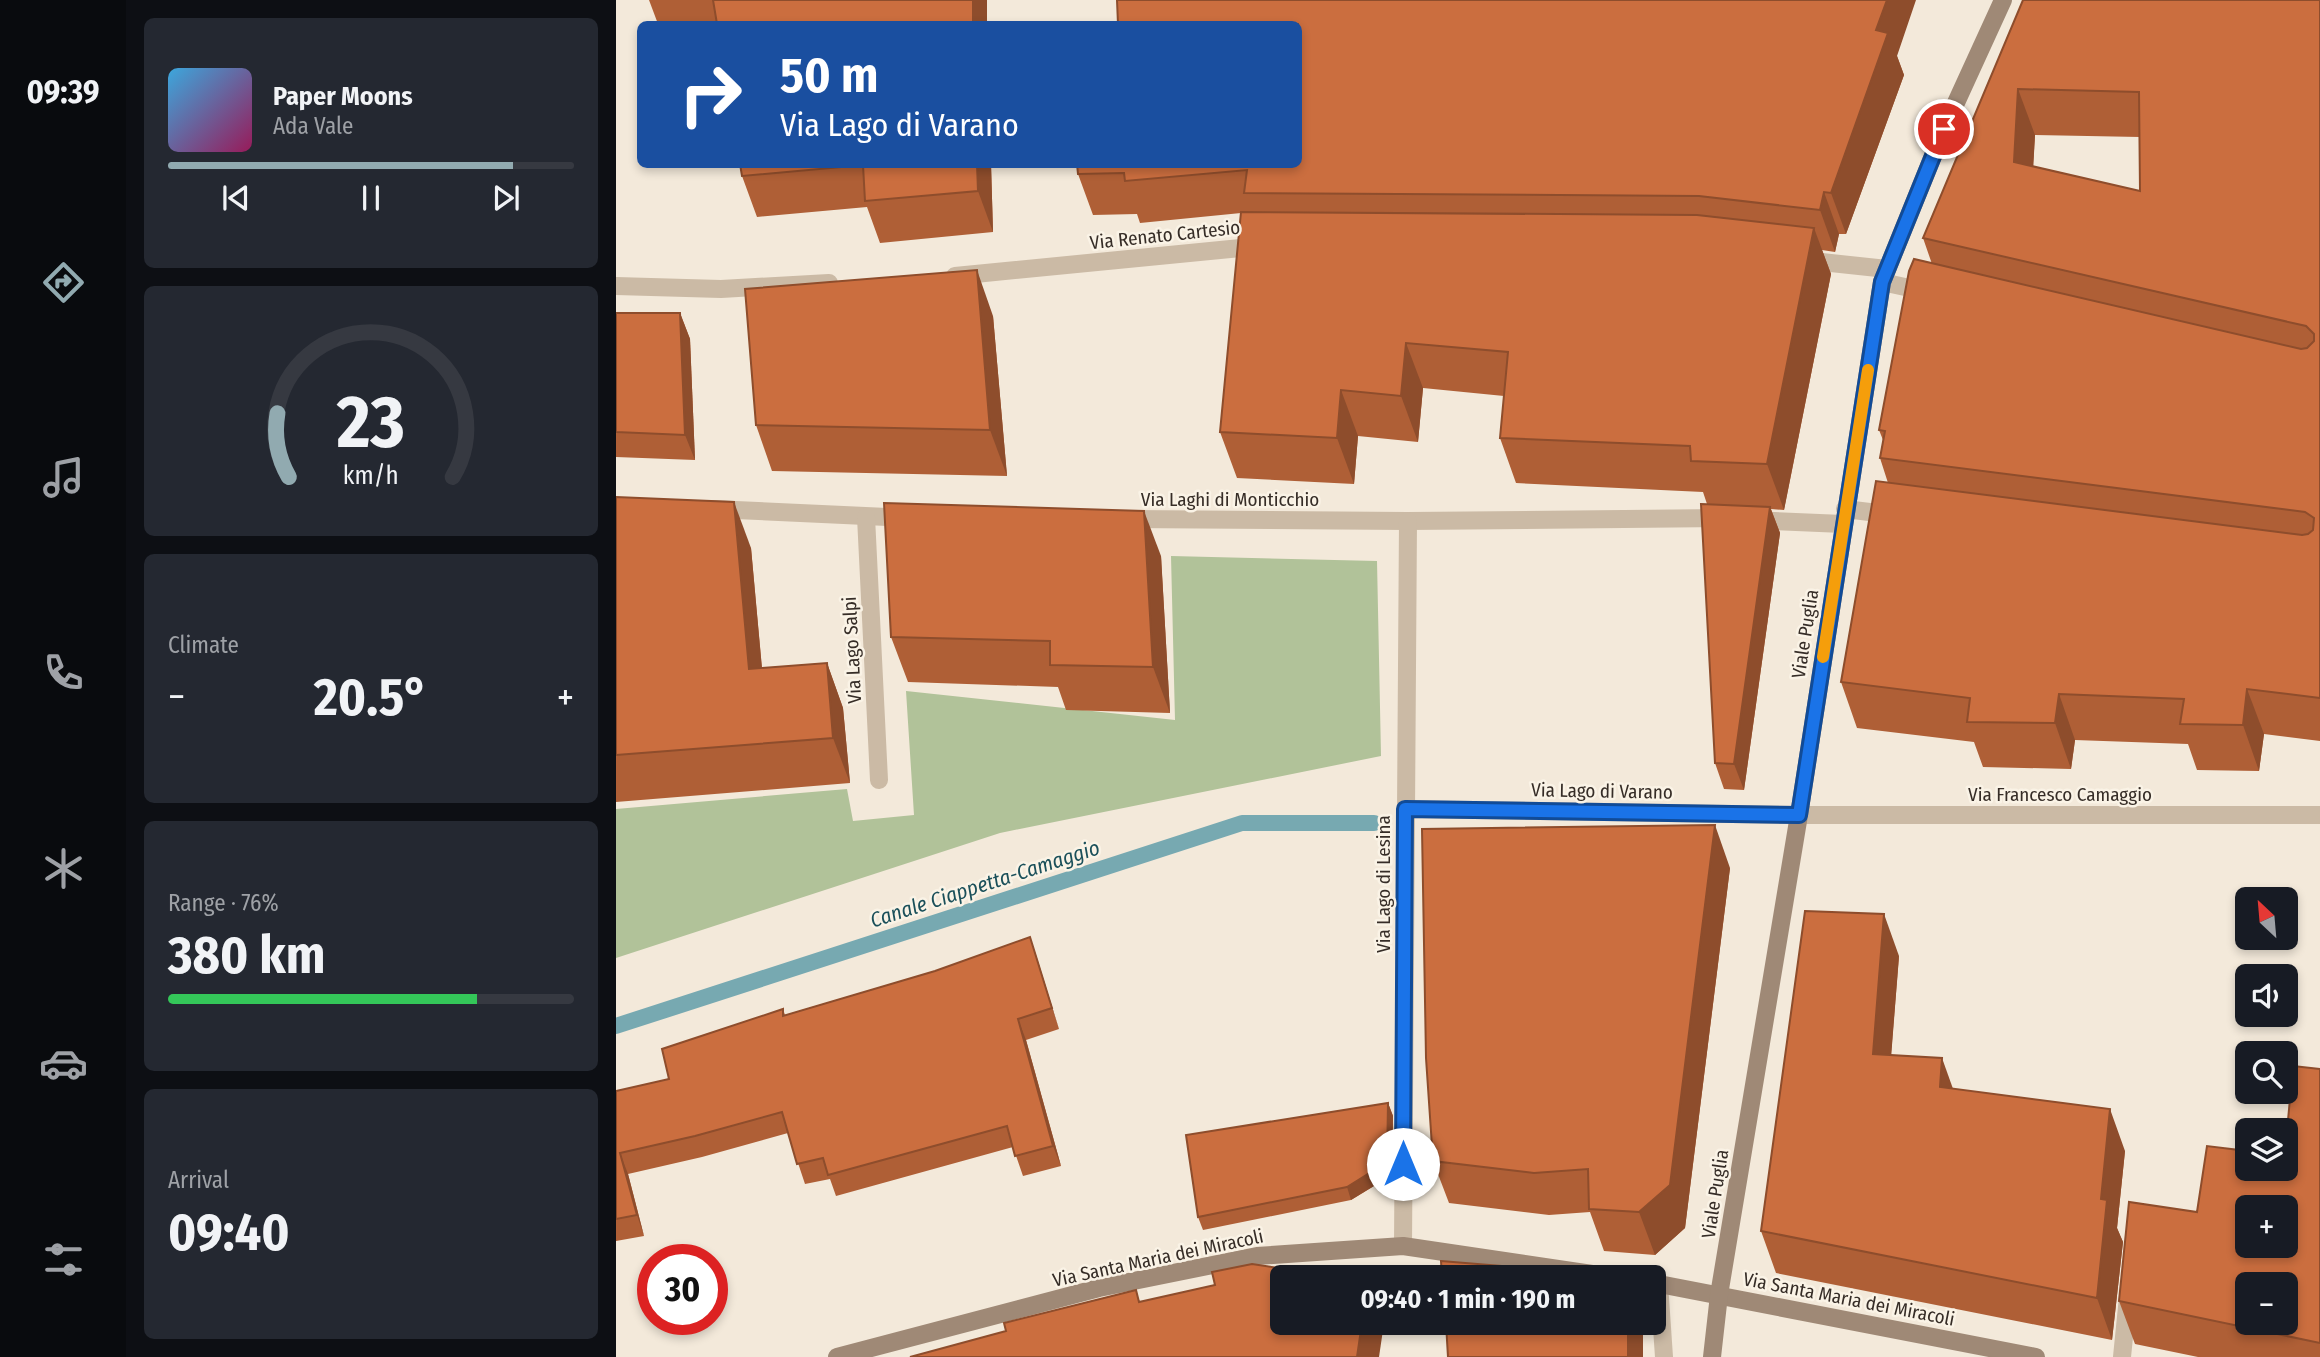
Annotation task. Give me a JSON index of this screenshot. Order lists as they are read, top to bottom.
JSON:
{
  "streets": {
    "main road": ["Viale Puglia", "Via Santa Maria dei Miracoli"],
    "street": [
      "Via Renato Cartesio",
      "Via Laghi di Monticchio",
      "Via Lago Salpi",
      "Via Lago di Varano",
      "Via Francesco Camaggio",
      "Via Lago di Lesina"
    ]
  },
  "crossings": [
    ["Via Laghi di Monticchio", "Viale Puglia"],
    ["Via Laghi di Monticchio", "Via Lago di Lesina"],
    ["Viale Puglia", "Via Lago di Varano"],
    ["Viale Puglia", "Via Francesco Camaggio"],
    ["Viale Puglia", "Via Santa Maria dei Miracoli"],
    ["Via Lago di Varano", "Via Francesco Camaggio"],
    ["Via Lago di Varano", "Via Lago di Lesina"],
    ["Via Lago di Lesina", "Via Santa Maria dei Miracoli"]
  ],
  "water": ["Canale Ciappetta-Camaggio"],
  "north": "top left",
  "page": {
    "tabs": "09:39",
    "turn": ["50 m", "Via Lago di Varano"],
    "song": ["Paper Moons", "Ada Vale"],
    "tile": [
      "Climate",
      ["Range · 76%", "380 km"],
      ["Arrival", "09:40"]
    ],
    "heat": ["−", "20.5°", "+"],
    "map_buttons": ["+", "−"],
    "limit": "30",
    "trip": "09:40 · 1 min · 190 m",
    "gauge": ["23", "km/h"]
  }
}
